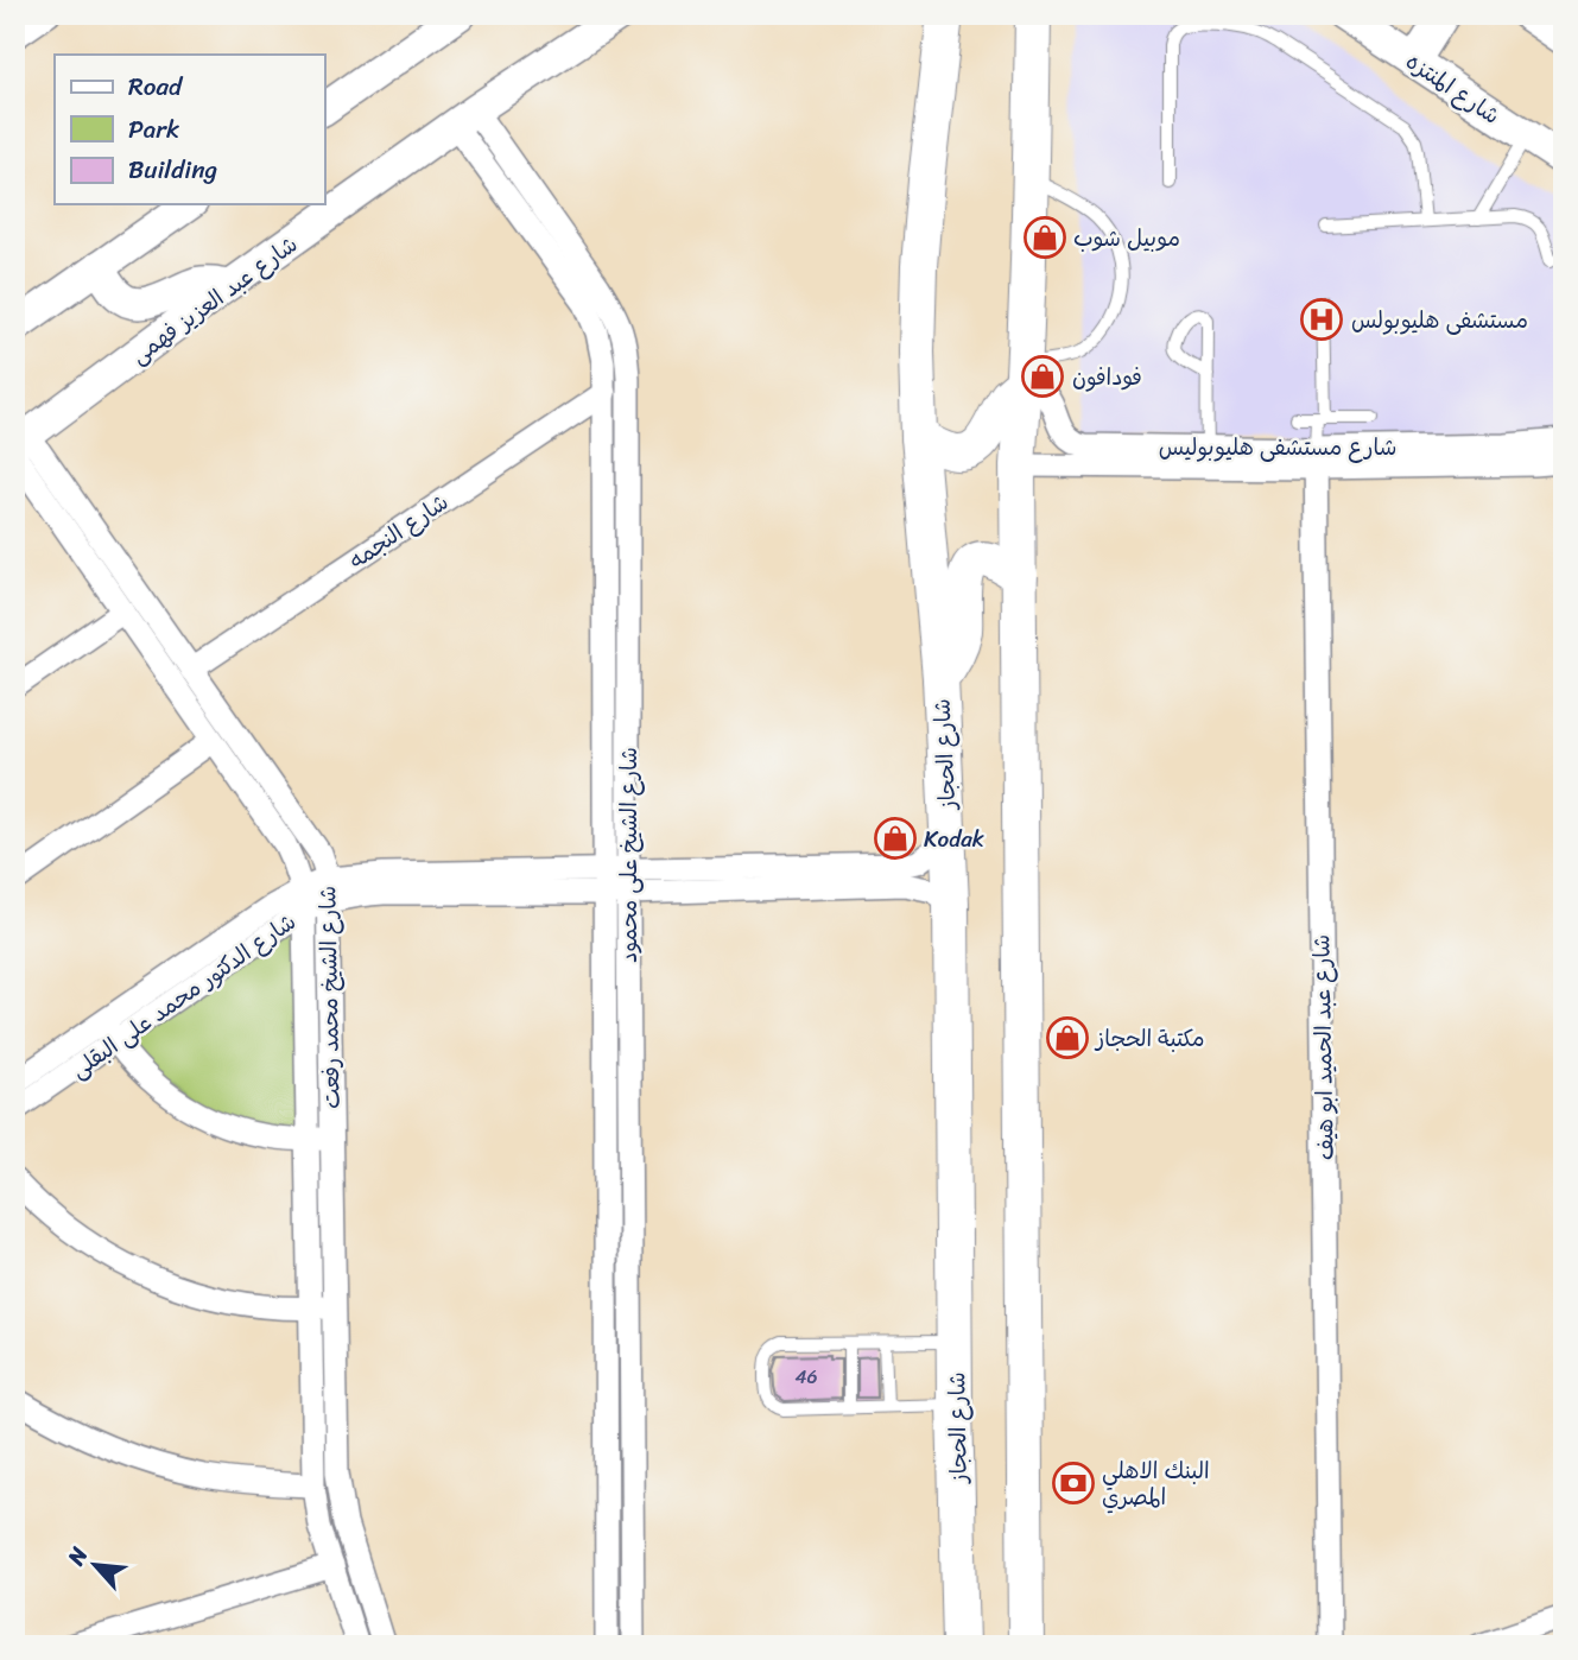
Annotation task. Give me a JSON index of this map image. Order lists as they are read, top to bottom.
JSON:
{
  "streets": {
    "main road": ["شارع المنتزه", "شارع عبد العزيز فهمى", "شارع الحجاز"],
    "street": [
      "شارع مستشفى هليوبوليس",
      "شارع النجمه",
      "شارع الشيخ على محمود",
      "شارع الدكتور محمد على البقلى",
      "شارع الشيخ محمد رفعت",
      "شارع عبد الحميد ابو هيف"
    ]
  },
  "crossings": [
    ["شارع عبد العزيز فهمى", "شارع الشيخ على محمود"],
    ["شارع عبد العزيز فهمى", "شارع الشيخ محمد رفعت"],
    ["شارع مستشفى هليوبوليس", "شارع عبد الحميد ابو هيف"],
    ["شارع النجمه", "شارع الشيخ على محمود"],
    ["شارع النجمه", "شارع الشيخ محمد رفعت"],
    ["شارع الحجاز", "شارع الدكتور محمد على البقلى"],
    ["شارع الشيخ على محمود", "شارع الدكتور محمد على البقلى"],
    ["شارع الدكتور محمد على البقلى", "شارع الشيخ محمد رفعت"]
  ],
  "places": {
    "shop": [
      "موبيل شوب",
      "فودافون",
      "Kodak",
      "مكتبة الحجاز"
    ],
    "hospital": ["مستشفى هليوبولس"],
    "bank": ["البنك الاهلي المصري"]
  },
  "house_numbers": ["46"],
  "legend": ["Road", "Park", "Building"],
  "north": "top left"
}
